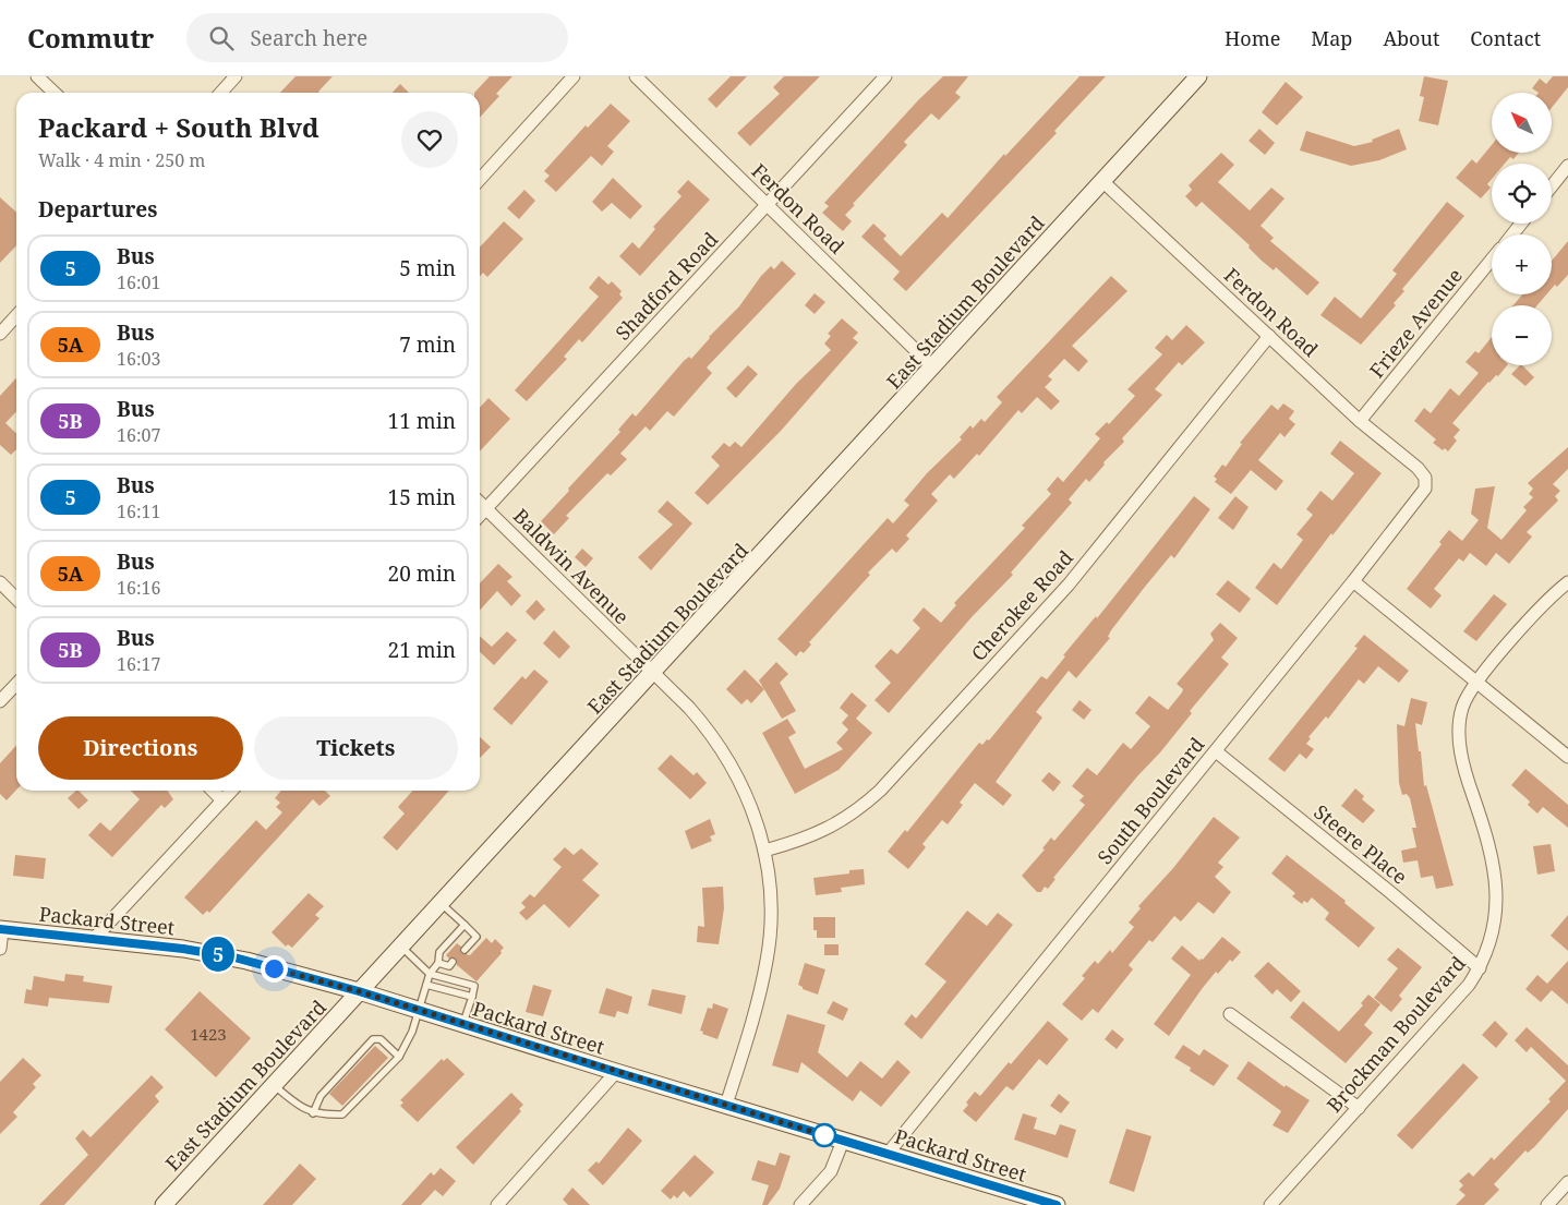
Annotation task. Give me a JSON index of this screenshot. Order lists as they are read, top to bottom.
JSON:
{
  "streets": {
    "main road": ["East Stadium Boulevard", "Packard Street"],
    "street": [
      "Ferdon Road",
      "Shadford Road",
      "Frieze Avenue",
      "Baldwin Avenue",
      "Cherokee Road",
      "South Boulevard",
      "Steere Place",
      "Brockman Boulevard"
    ]
  },
  "crossings": [
    ["Ferdon Road", "Shadford Road"],
    ["Ferdon Road", "East Stadium Boulevard"],
    ["Ferdon Road", "Frieze Avenue"],
    ["Ferdon Road", "Cherokee Road"],
    ["Ferdon Road", "South Boulevard"],
    ["Shadford Road", "Baldwin Avenue"],
    ["East Stadium Boulevard", "Baldwin Avenue"],
    ["East Stadium Boulevard", "Packard Street"],
    ["Baldwin Avenue", "Cherokee Road"],
    ["Baldwin Avenue", "Packard Street"],
    ["South Boulevard", "Steere Place"],
    ["South Boulevard", "Packard Street"],
    ["Steere Place", "Brockman Boulevard"]
  ],
  "lines": ["bus line 5"],
  "house_numbers": ["1423"],
  "north": "top left",
  "page": {
    "header": "Commutr",
    "search": "Search here",
    "nav": [
      "Home",
      "Map",
      "About",
      "Contact"
    ],
    "on_map": "5",
    "map_buttons": ["+", "−"],
    "heading": [
      ["Packard + South Blvd", "Walk · 4 min · 250 m"],
      "Departures"
    ],
    "list": [
      {
        "mark": "5",
        "name": "Bus",
        "note": "16:01",
        "value": "5 min"
      },
      {
        "mark": "5A",
        "name": "Bus",
        "note": "16:03",
        "value": "7 min"
      },
      {
        "mark": "5B",
        "name": "Bus",
        "note": "16:07",
        "value": "11 min"
      },
      {
        "mark": "5",
        "name": "Bus",
        "note": "16:11",
        "value": "15 min"
      },
      {
        "mark": "5A",
        "name": "Bus",
        "note": "16:16",
        "value": "20 min"
      },
      {
        "mark": "5B",
        "name": "Bus",
        "note": "16:17",
        "value": "21 min"
      }
    ],
    "buttons": ["Directions", "Tickets"]
  }
}
